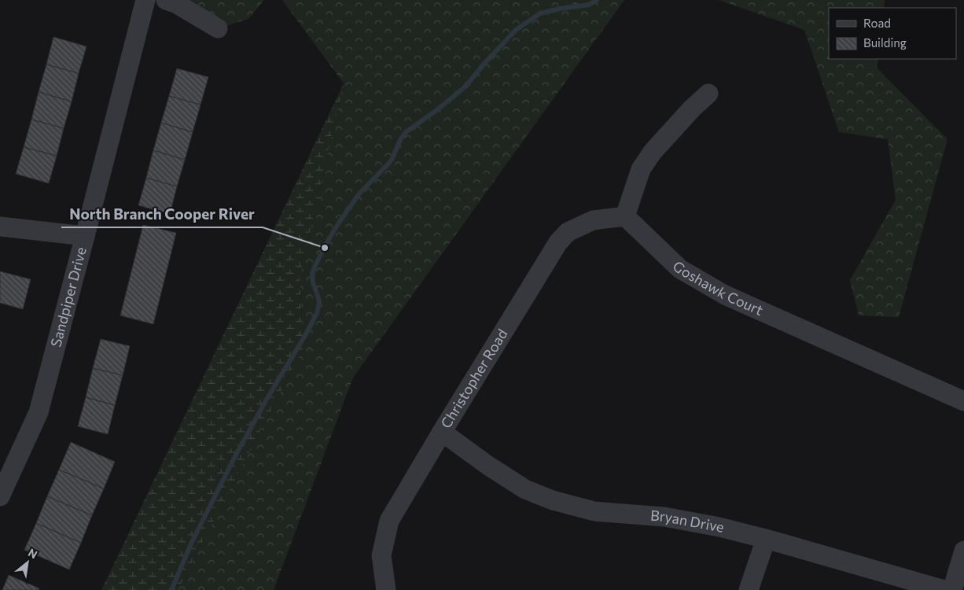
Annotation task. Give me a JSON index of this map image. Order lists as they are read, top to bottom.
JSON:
{
  "streets": {
    "street": [
      "Goshawk Court",
      "Sandpiper Drive",
      "Christopher Road",
      "Bryan Drive"
    ]
  },
  "crossings": [
    ["Goshawk Court", "Christopher Road"],
    ["Christopher Road", "Bryan Drive"]
  ],
  "places": ["North Branch Cooper River"],
  "legend": ["Road", "Building"],
  "north": "top right"
}
